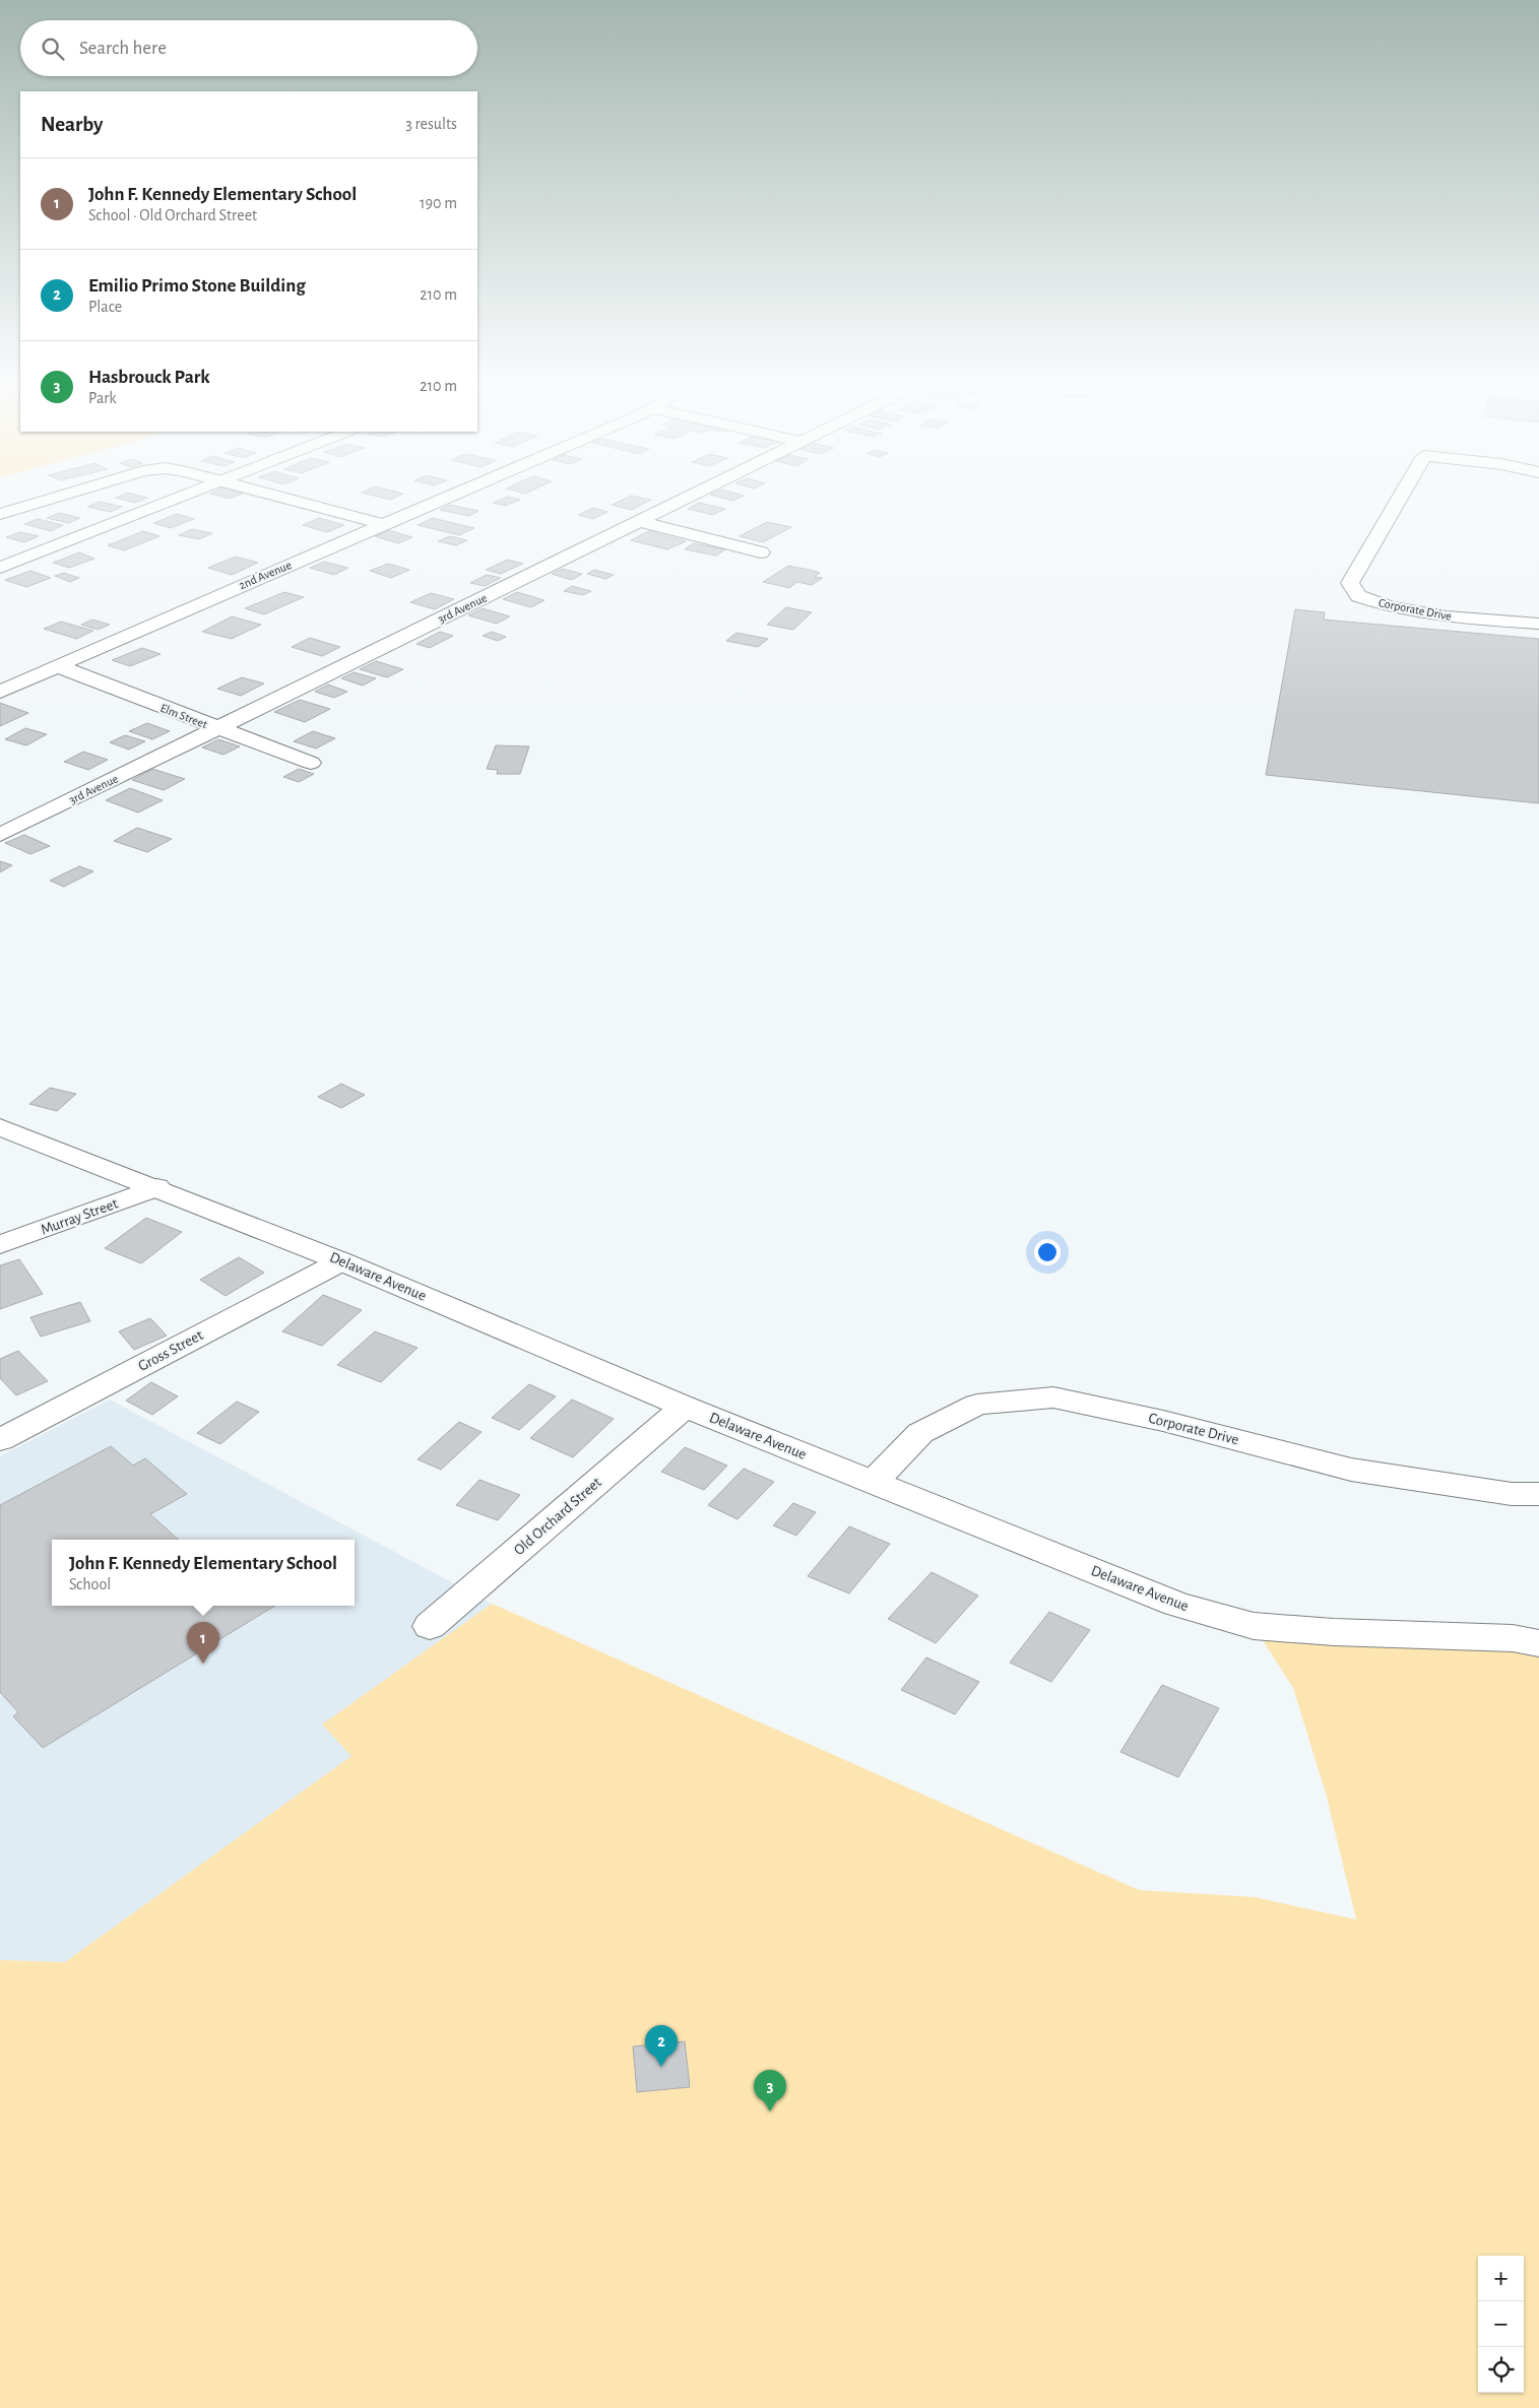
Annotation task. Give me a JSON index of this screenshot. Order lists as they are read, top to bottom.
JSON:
{
  "streets": {
    "street": [
      "2nd Avenue",
      "3rd Avenue",
      "Corporate Drive",
      "Elm Street",
      "Murray Street",
      "Delaware Avenue",
      "Gross Street",
      "Old Orchard Street"
    ]
  },
  "crossings": [
    ["2nd Avenue", "Elm Street"],
    ["3rd Avenue", "Elm Street"],
    ["Corporate Drive", "Delaware Avenue"],
    ["Murray Street", "Delaware Avenue"],
    ["Delaware Avenue", "Gross Street"],
    ["Delaware Avenue", "Old Orchard Street"]
  ],
  "page": {
    "search": "Search here",
    "heading": ["Nearby", "3 results"],
    "list": [
      {
        "mark": "1",
        "name": "John F. Kennedy Elementary School",
        "note": "School · Old Orchard Street",
        "value": "190 m"
      },
      {
        "mark": "2",
        "name": "Emilio Primo Stone Building",
        "note": "Place",
        "value": "210 m"
      },
      {
        "mark": "3",
        "name": "Hasbrouck Park",
        "note": "Park",
        "value": "210 m"
      }
    ],
    "popup": ["John F. Kennedy Elementary School", "School"],
    "pins": ["1", "2", "3"],
    "map_buttons": ["+", "−"]
  }
}
